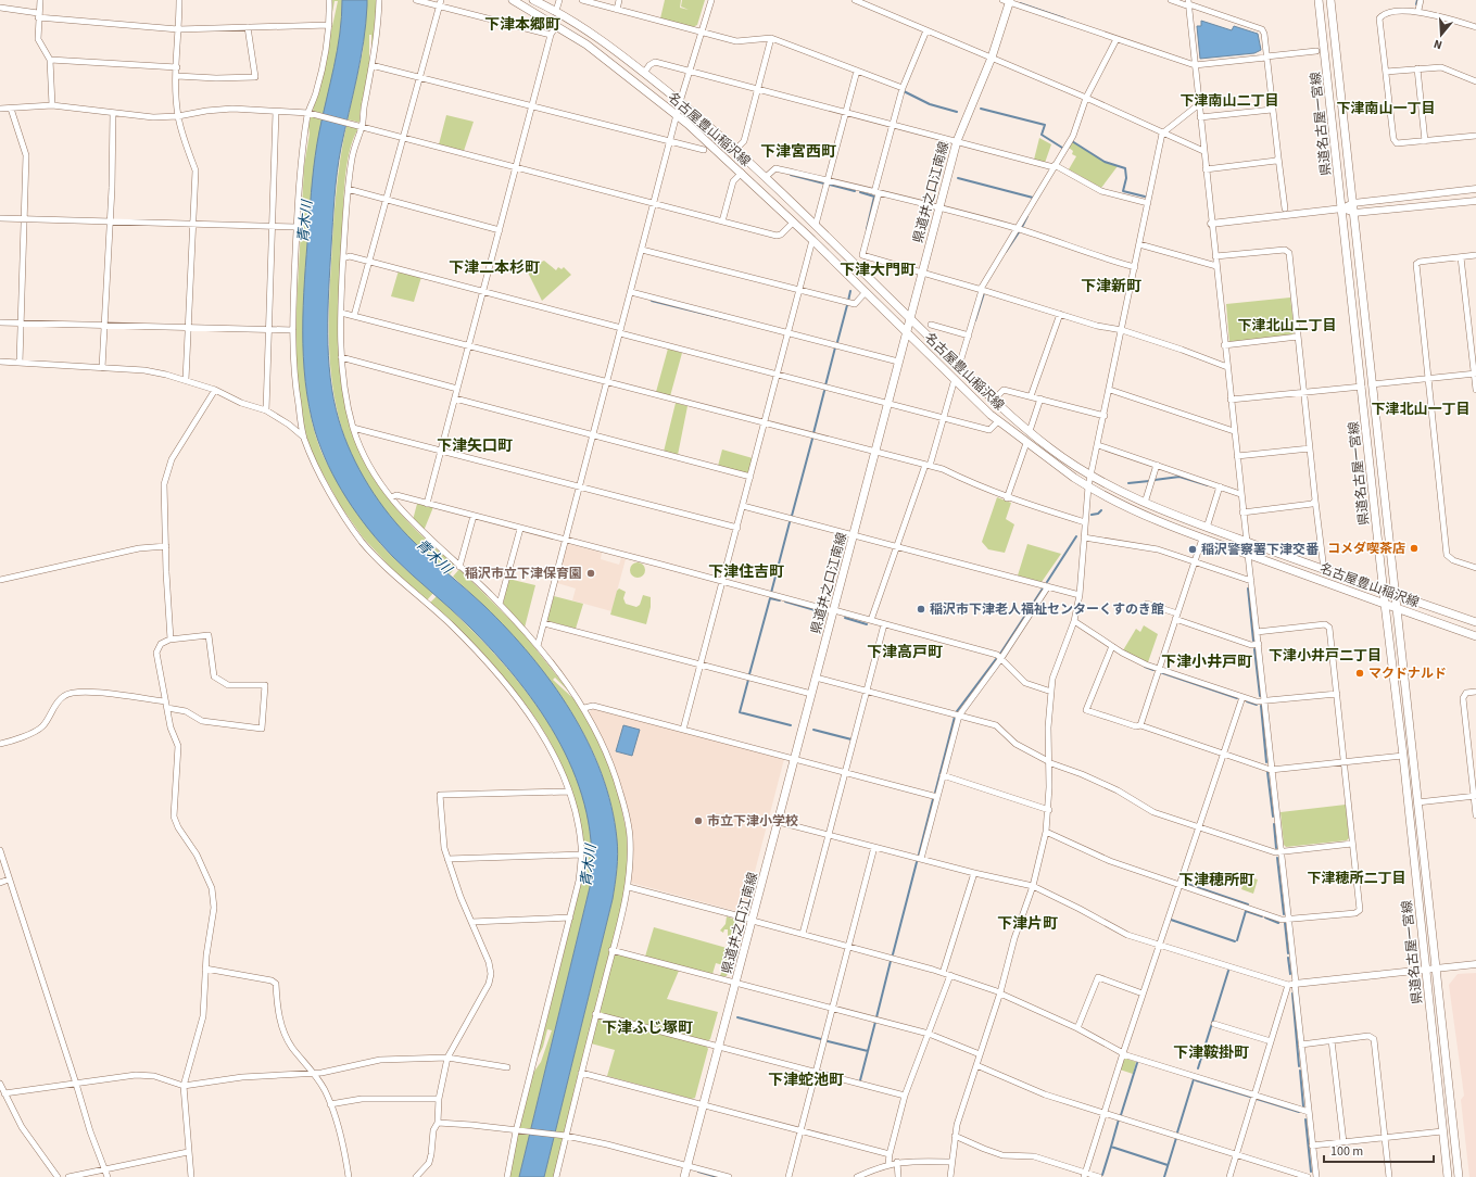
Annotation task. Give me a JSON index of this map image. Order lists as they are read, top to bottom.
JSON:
{
  "streets": {
    "main road": ["県道名古屋一宮線", "名古屋豊山稲沢線", "県道井之口江南線"]
  },
  "crossings": [
    ["県道名古屋一宮線", "名古屋豊山稲沢線"],
    ["名古屋豊山稲沢線", "県道井之口江南線"]
  ],
  "districts": [
    "下津本郷町",
    "下津南山二丁目",
    "下津南山一丁目",
    "下津宮西町",
    "下津二本杉町",
    "下津大門町",
    "下津新町",
    "下津北山二丁目",
    "下津北山一丁目",
    "下津矢口町",
    "下津住吉町",
    "下津高戸町",
    "下津小井戸二丁目",
    "下津小井戸町",
    "下津穂所二丁目",
    "下津穂所町",
    "下津片町",
    "下津ふじ塚町",
    "下津鞍掛町",
    "下津蛇池町"
  ],
  "water": ["青木川"],
  "places": [
    "コメダ喫茶店",
    "稲沢警察署下津交番",
    "稲沢市立下津保育園",
    "稲沢市下津老人福祉センターくすのき館",
    "マクドナルド",
    "市立下津小学校"
  ],
  "scale_bar": "100 m",
  "north": "bottom"
}
